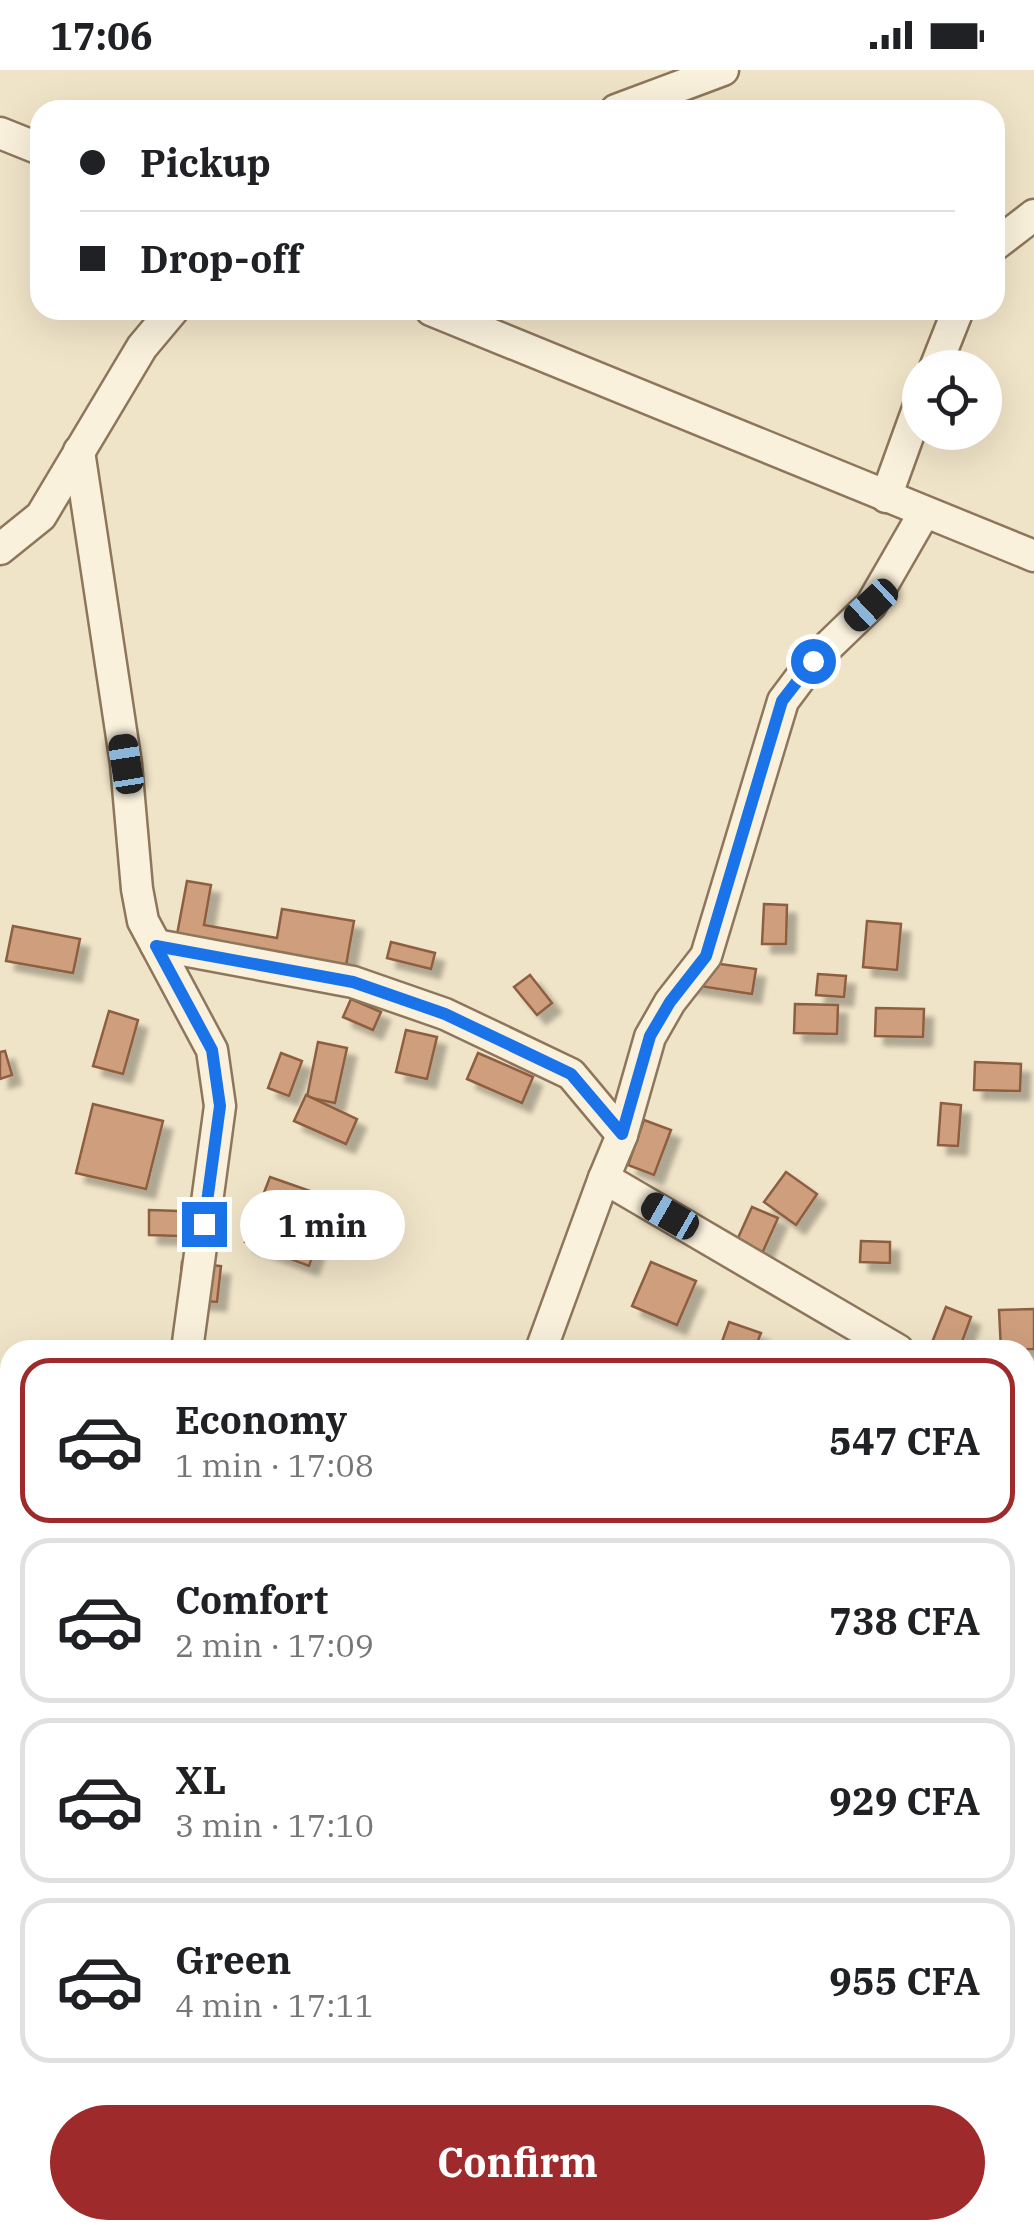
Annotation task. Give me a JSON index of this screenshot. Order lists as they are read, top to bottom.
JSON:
{
  "page": {
    "status": "17:06",
    "banner": ["Pickup", "Drop-off"],
    "bubble": "1 min",
    "list": [
      {
        "name": "Economy",
        "note": "1 min · 17:08",
        "value": "547 CFA"
      },
      {
        "name": "Comfort",
        "note": "2 min · 17:09",
        "value": "738 CFA"
      },
      {
        "name": "XL",
        "note": "3 min · 17:10",
        "value": "929 CFA"
      },
      {
        "name": "Green",
        "note": "4 min · 17:11",
        "value": "955 CFA"
      }
    ],
    "buttons": "Confirm"
  }
}
